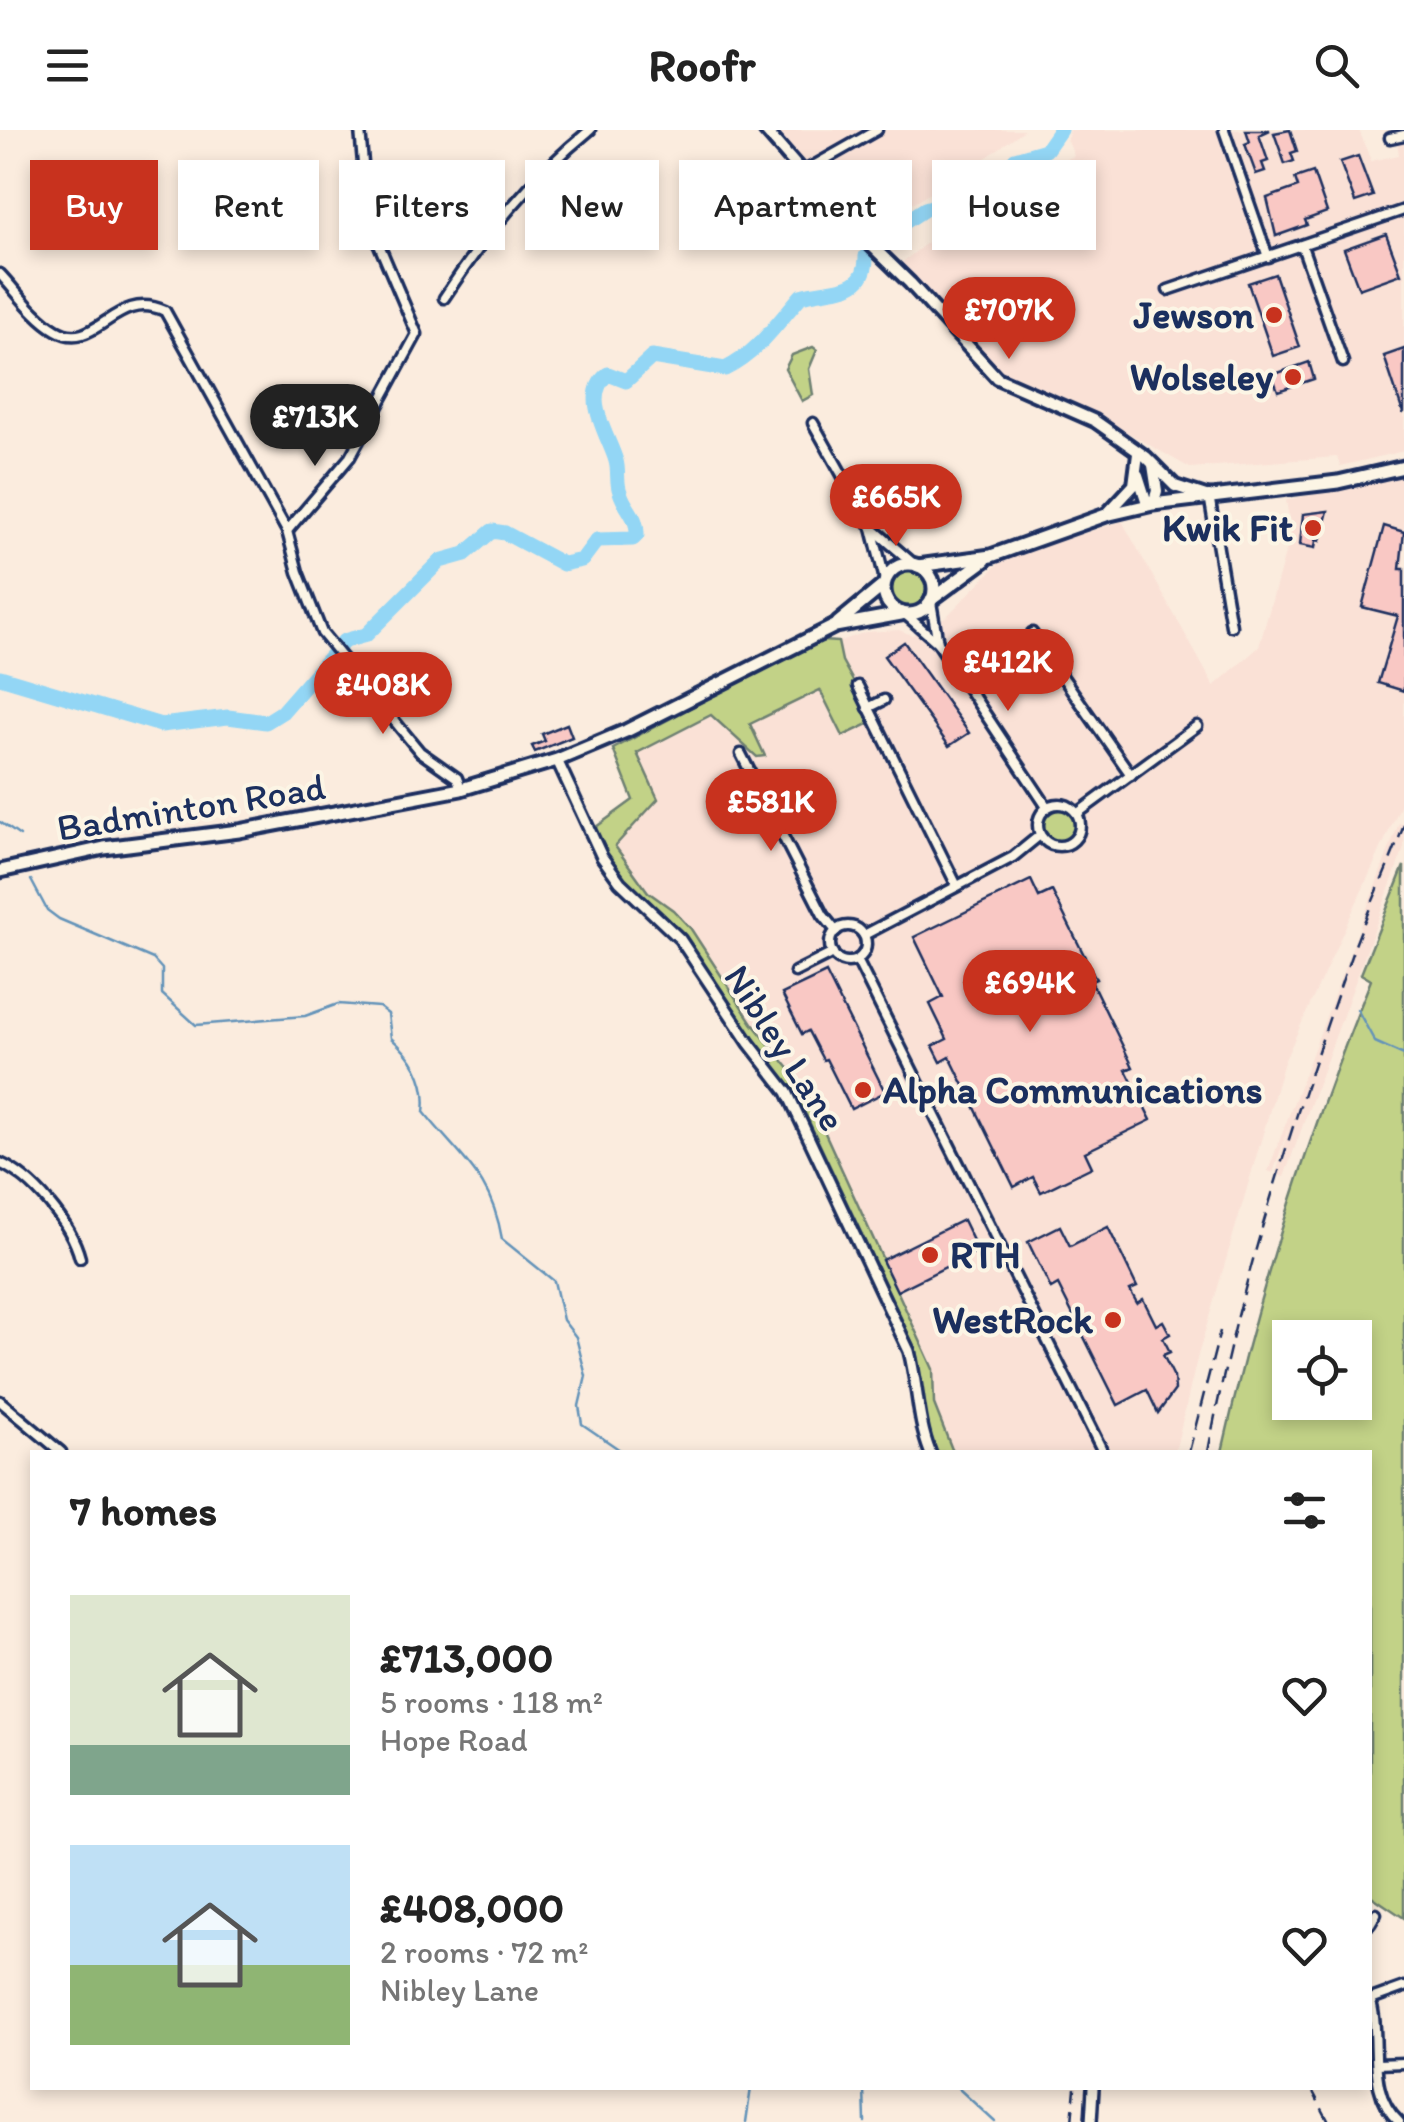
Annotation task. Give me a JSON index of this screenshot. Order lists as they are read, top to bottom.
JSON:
{
  "streets": {
    "main road": ["Badminton Road"],
    "street": ["Nibley Lane"]
  },
  "crossings": [
    ["Badminton Road", "Nibley Lane"]
  ],
  "places": [
    "Jewson",
    "Wolseley",
    "Kwik Fit",
    "Alpha Communications",
    "RTH",
    "WestRock"
  ],
  "page": {
    "header": "Roofr",
    "chip": [
      "Buy",
      "Rent",
      "Filters",
      "New",
      "Apartment",
      "House"
    ],
    "price": [
      "£707K",
      "£713K",
      "£665K",
      "£412K",
      "£408K",
      "£581K",
      "£694K"
    ],
    "heading": "7 homes",
    "list": [
      {
        "name": "£713,000",
        "note": "5 rooms · 118 m² · Hope Road"
      },
      {
        "name": "£408,000",
        "note": "2 rooms · 72 m² · Nibley Lane"
      }
    ]
  }
}
